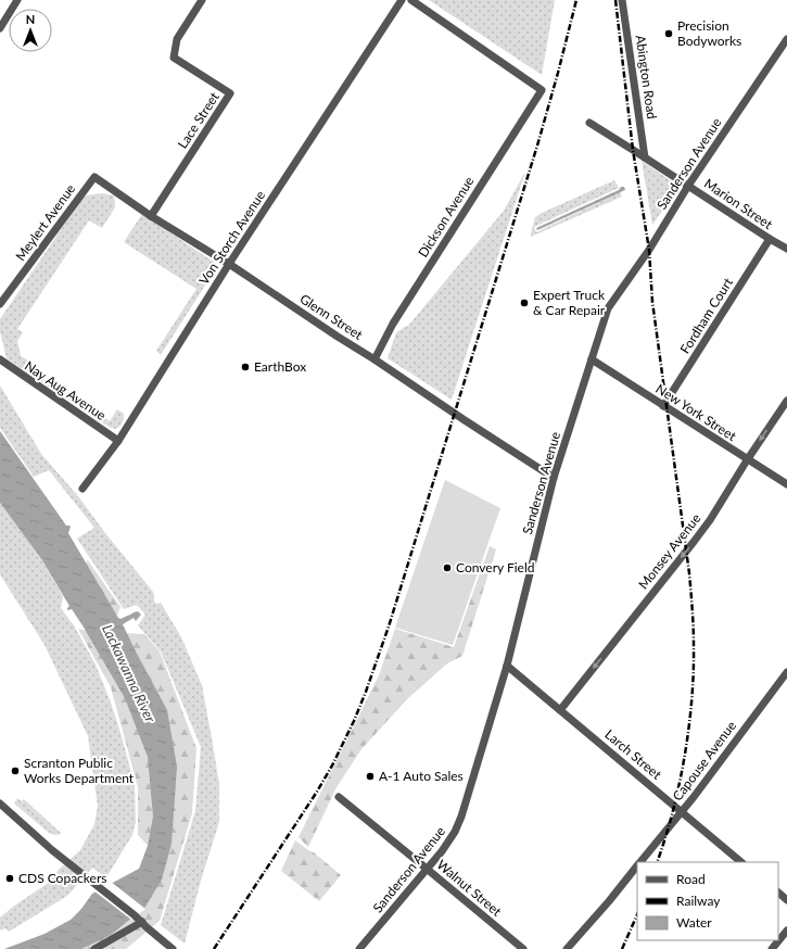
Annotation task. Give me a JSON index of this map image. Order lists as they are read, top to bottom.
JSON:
{
  "streets": {
    "street": [
      "Abington Road",
      "Lace Street",
      "Sanderson Avenue",
      "Marion Street",
      "Dickson Avenue",
      "Meylert Avenue",
      "Von Storch Avenue",
      "Fordham Court",
      "Glenn Street",
      "Nay Aug Avenue",
      "New York Street",
      "Monsey Avenue",
      "Larch Street",
      "Capouse Avenue",
      "Walnut Street"
    ]
  },
  "crossings": [
    ["Abington Road", "Marion Street"],
    ["Lace Street", "Glenn Street"],
    ["Sanderson Avenue", "Marion Street"],
    ["Sanderson Avenue", "Glenn Street"],
    ["Sanderson Avenue", "New York Street"],
    ["Sanderson Avenue", "Larch Street"],
    ["Sanderson Avenue", "Walnut Street"],
    ["Marion Street", "Fordham Court"],
    ["Dickson Avenue", "Glenn Street"],
    ["Meylert Avenue", "Glenn Street"],
    ["Von Storch Avenue", "Glenn Street"],
    ["Von Storch Avenue", "Nay Aug Avenue"],
    ["Fordham Court", "New York Street"],
    ["New York Street", "Monsey Avenue"],
    ["Monsey Avenue", "Larch Street"],
    ["Larch Street", "Capouse Avenue"]
  ],
  "one_way": ["Monsey Avenue"],
  "water": ["Lackawanna River"],
  "places": [
    "Precision Bodyworks",
    "Expert Truck & Car Repair",
    "EarthBox",
    "Convery Field",
    "Scranton Public Works Department",
    "A-1 Auto Sales",
    "CDS Copackers"
  ],
  "legend": ["Road", "Railway", "Water"],
  "north": "top"
}
